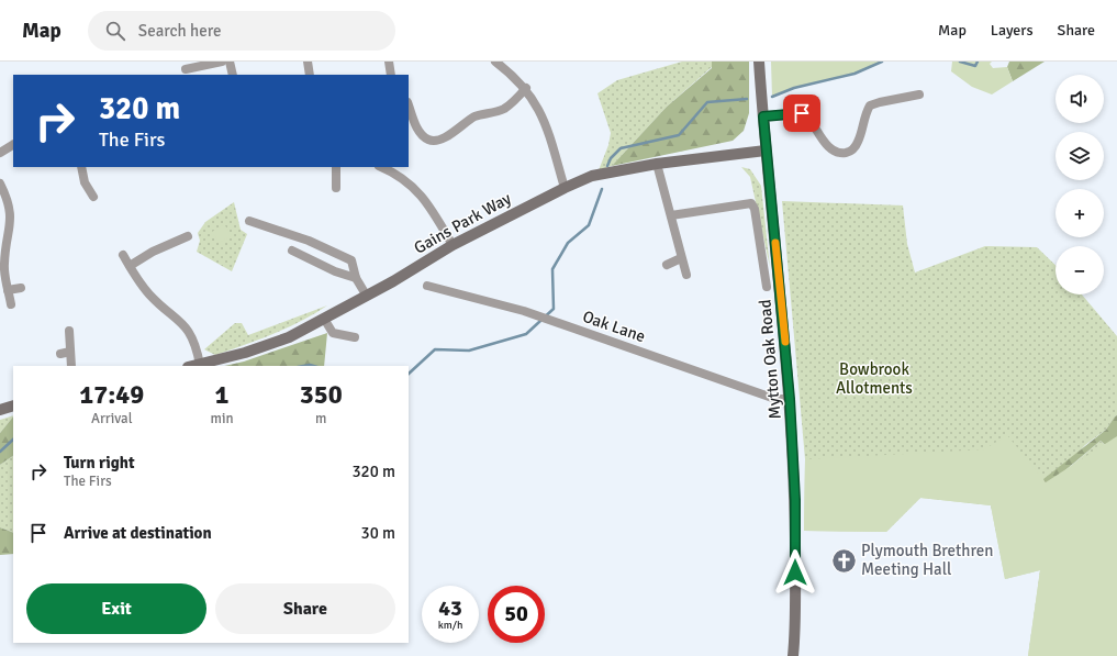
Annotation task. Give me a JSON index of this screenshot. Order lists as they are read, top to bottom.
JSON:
{
  "streets": {
    "street": ["Gains Park Way", "Oak Lane", "Mytton Oak Road"]
  },
  "crossings": [
    ["Gains Park Way", "Mytton Oak Road"],
    ["Oak Lane", "Mytton Oak Road"]
  ],
  "parks": ["Bowbrook Allotments"],
  "places": {
    "church": ["Plymouth Brethren Meeting Hall"]
  },
  "page": {
    "header": "Map",
    "search": "Search here",
    "nav": ["Map", "Layers", "Share"],
    "map_buttons": ["+", "−"],
    "turn": ["320 m", "The Firs"],
    "eta": [
      "17:49",
      "Arrival",
      "1",
      "min",
      "350",
      "m"
    ],
    "list": [
      {
        "name": "Turn right",
        "note": "The Firs",
        "value": "320 m"
      },
      {
        "name": "Arrive at destination",
        "value": "30 m"
      }
    ],
    "buttons": ["Exit", "Share"],
    "speed": "43 km/h",
    "limit": "50"
  }
}
